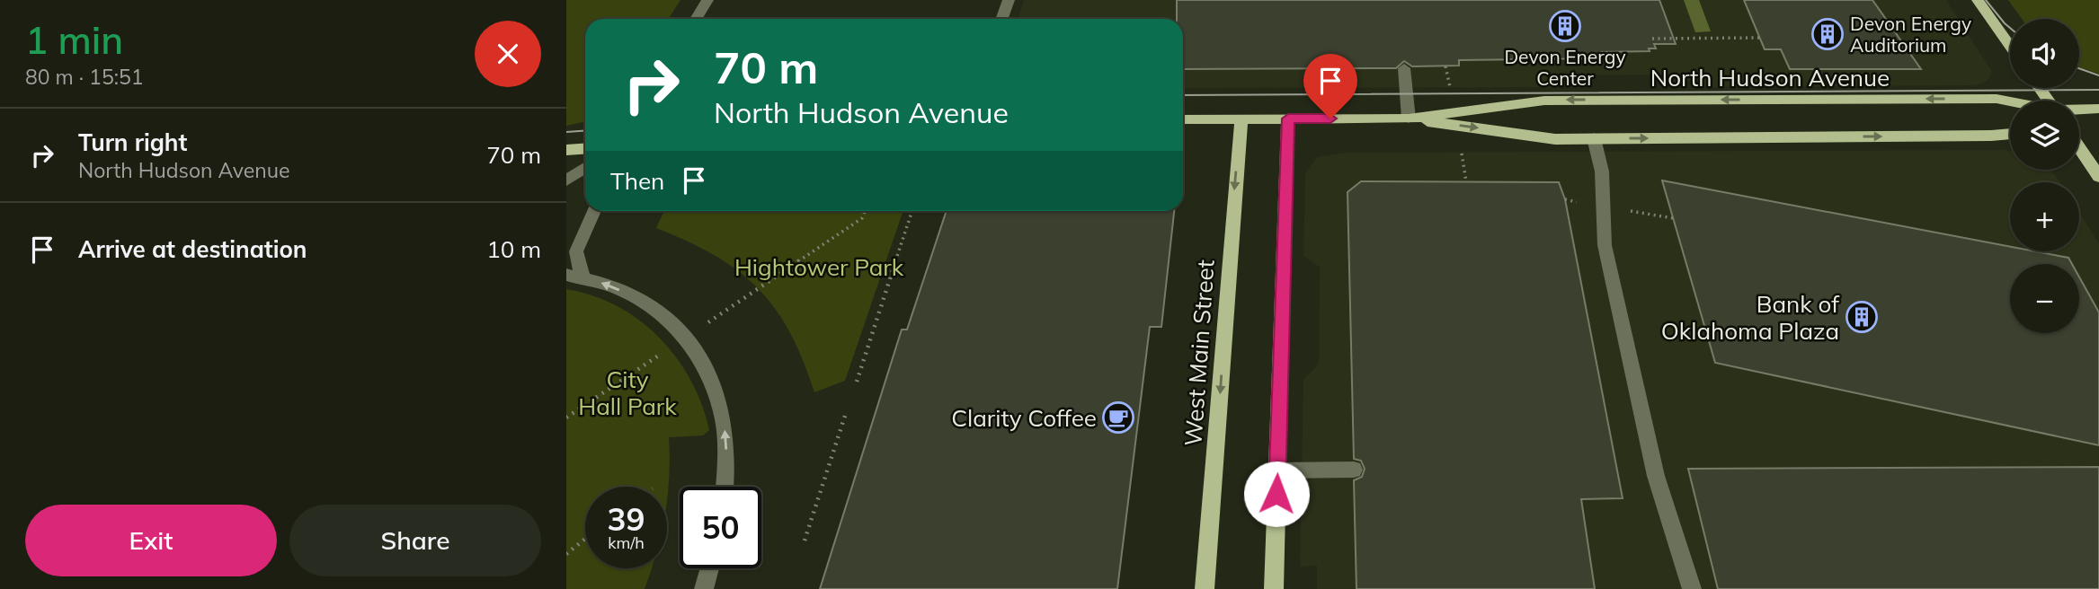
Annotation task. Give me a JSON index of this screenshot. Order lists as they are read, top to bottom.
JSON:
{
  "streets": {
    "main road": ["North Hudson Avenue", "West Main Street"]
  },
  "crossings": [
    ["North Hudson Avenue", "West Main Street"]
  ],
  "parks": ["Hightower Park", "City Hall Park"],
  "places": {
    "building": ["Devon Energy Center", "Devon Energy Auditorium", "Bank of Oklahoma Plaza"],
    "cafe": ["Clarity Coffee"]
  },
  "page": {
    "heading": ["1 min", "80 m · 15:51"],
    "map_buttons": ["+", "−"],
    "turn": ["70 m", "North Hudson Avenue"],
    "list": [
      {
        "name": "Turn right",
        "note": "North Hudson Avenue",
        "value": "70 m"
      },
      {
        "name": "Arrive at destination",
        "value": "10 m"
      }
    ],
    "then": "Then",
    "speed": "39 km/h",
    "limit": "50",
    "buttons": ["Exit", "Share"]
  }
}
